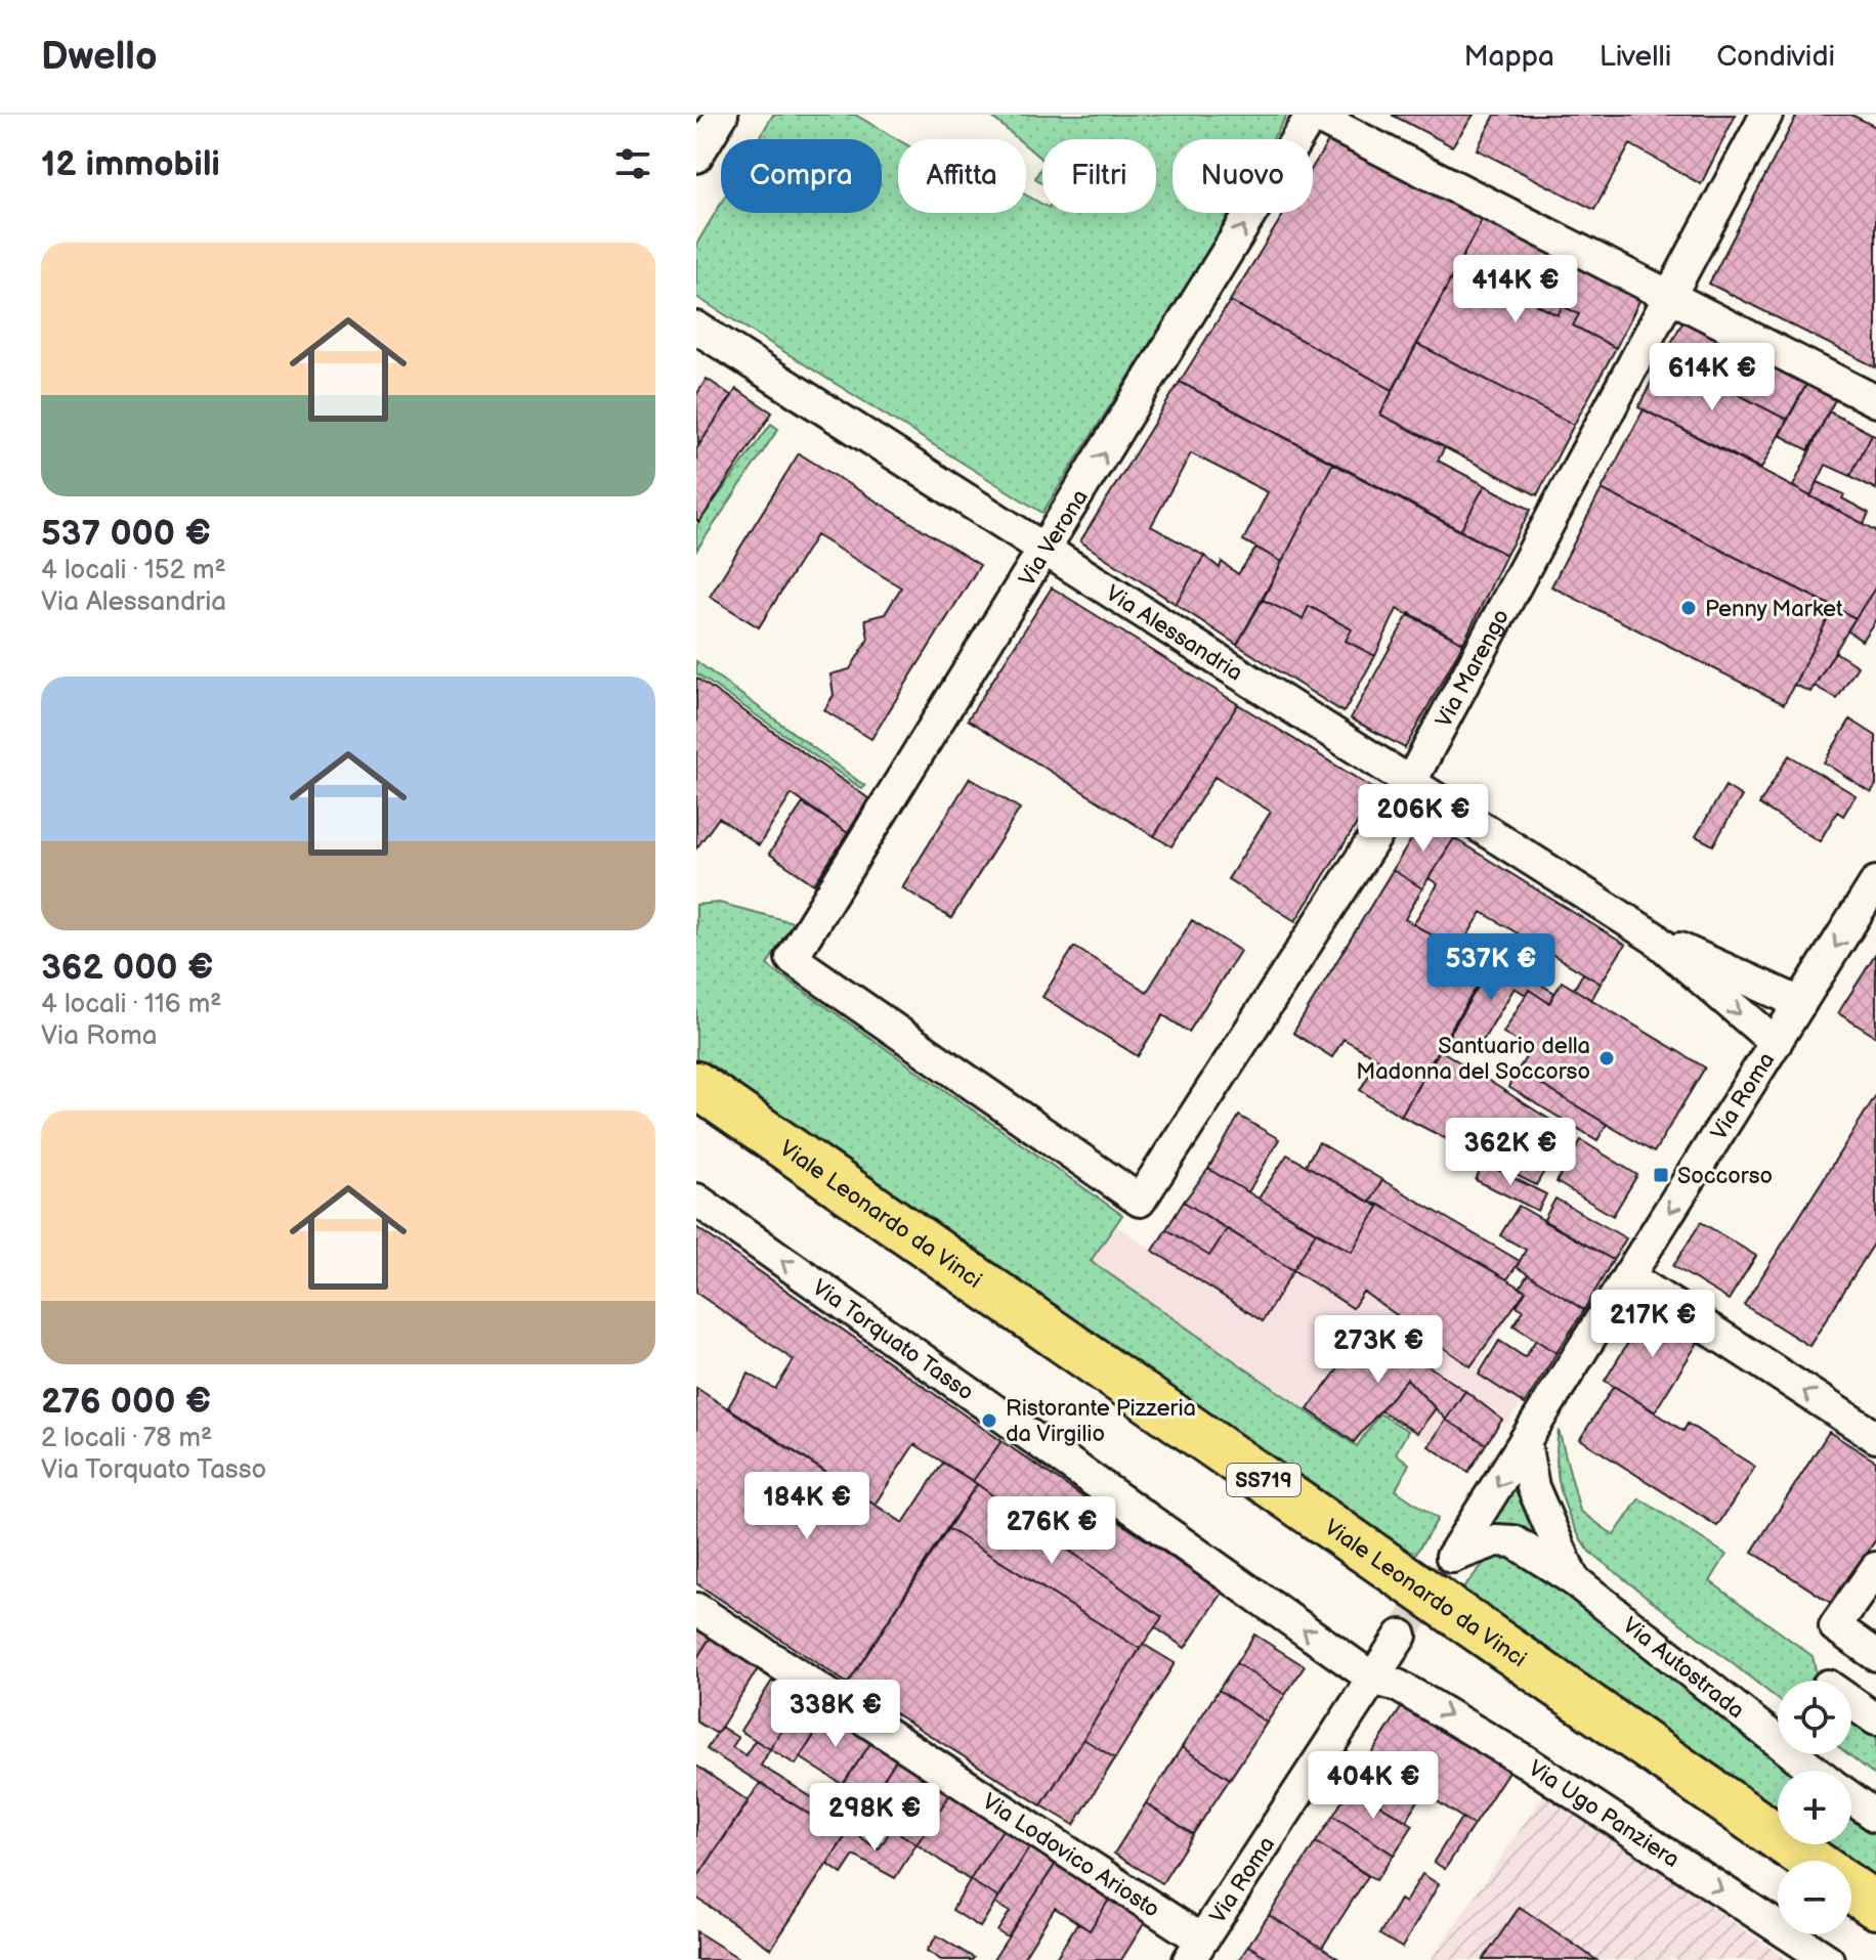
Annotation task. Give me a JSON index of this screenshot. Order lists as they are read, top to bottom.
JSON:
{
  "streets": {
    "highway": ["Viale Leonardo da Vinci", "SS719"],
    "street": [
      "Via Verona",
      "Via Alessandria",
      "Via Marengo",
      "Via Roma",
      "Via Torquato Tasso",
      "Via Autostrada",
      "Via Ugo Panziera",
      "Via Lodovico Ariosto"
    ]
  },
  "crossings": [
    ["Via Verona", "Via Alessandria"],
    ["Via Verona", "Via Marengo"],
    ["Via Alessandria", "Via Marengo"],
    ["Via Alessandria", "Via Roma"],
    ["Via Roma", "Via Torquato Tasso"],
    ["Via Roma", "Via Autostrada"],
    ["Via Roma", "Via Ugo Panziera"],
    ["Via Roma", "Via Lodovico Ariosto"],
    ["Via Torquato Tasso", "Via Ugo Panziera"]
  ],
  "one_way": [
    "Via Verona",
    "Via Roma",
    "Via Torquato Tasso",
    "Via Ugo Panziera"
  ],
  "places": {
    "other": ["Penny Market", "Santuario della Madonna del Soccorso", "Ristorante Pizzeria da Virgilio"],
    "transit": ["Soccorso"]
  },
  "page": {
    "header": "Dwello",
    "nav": ["Mappa", "Livelli", "Condividi"],
    "heading": "12 immobili",
    "chip": [
      "Compra",
      "Affitta",
      "Filtri",
      "Nuovo"
    ],
    "list": [
      {
        "name": "537 000 €",
        "note": "4 locali · 152 m² · Via Alessandria"
      },
      {
        "name": "362 000 €",
        "note": "4 locali · 116 m² · Via Roma"
      },
      {
        "name": "276 000 €",
        "note": "2 locali · 78 m² · Via Torquato Tasso"
      }
    ],
    "price": [
      "414K €",
      "614K €",
      "206K €",
      "537K €",
      "362K €",
      "217K €",
      "273K €",
      "184K €",
      "276K €",
      "338K €",
      "404K €",
      "298K €"
    ],
    "map_buttons": ["+", "−"]
  }
}
